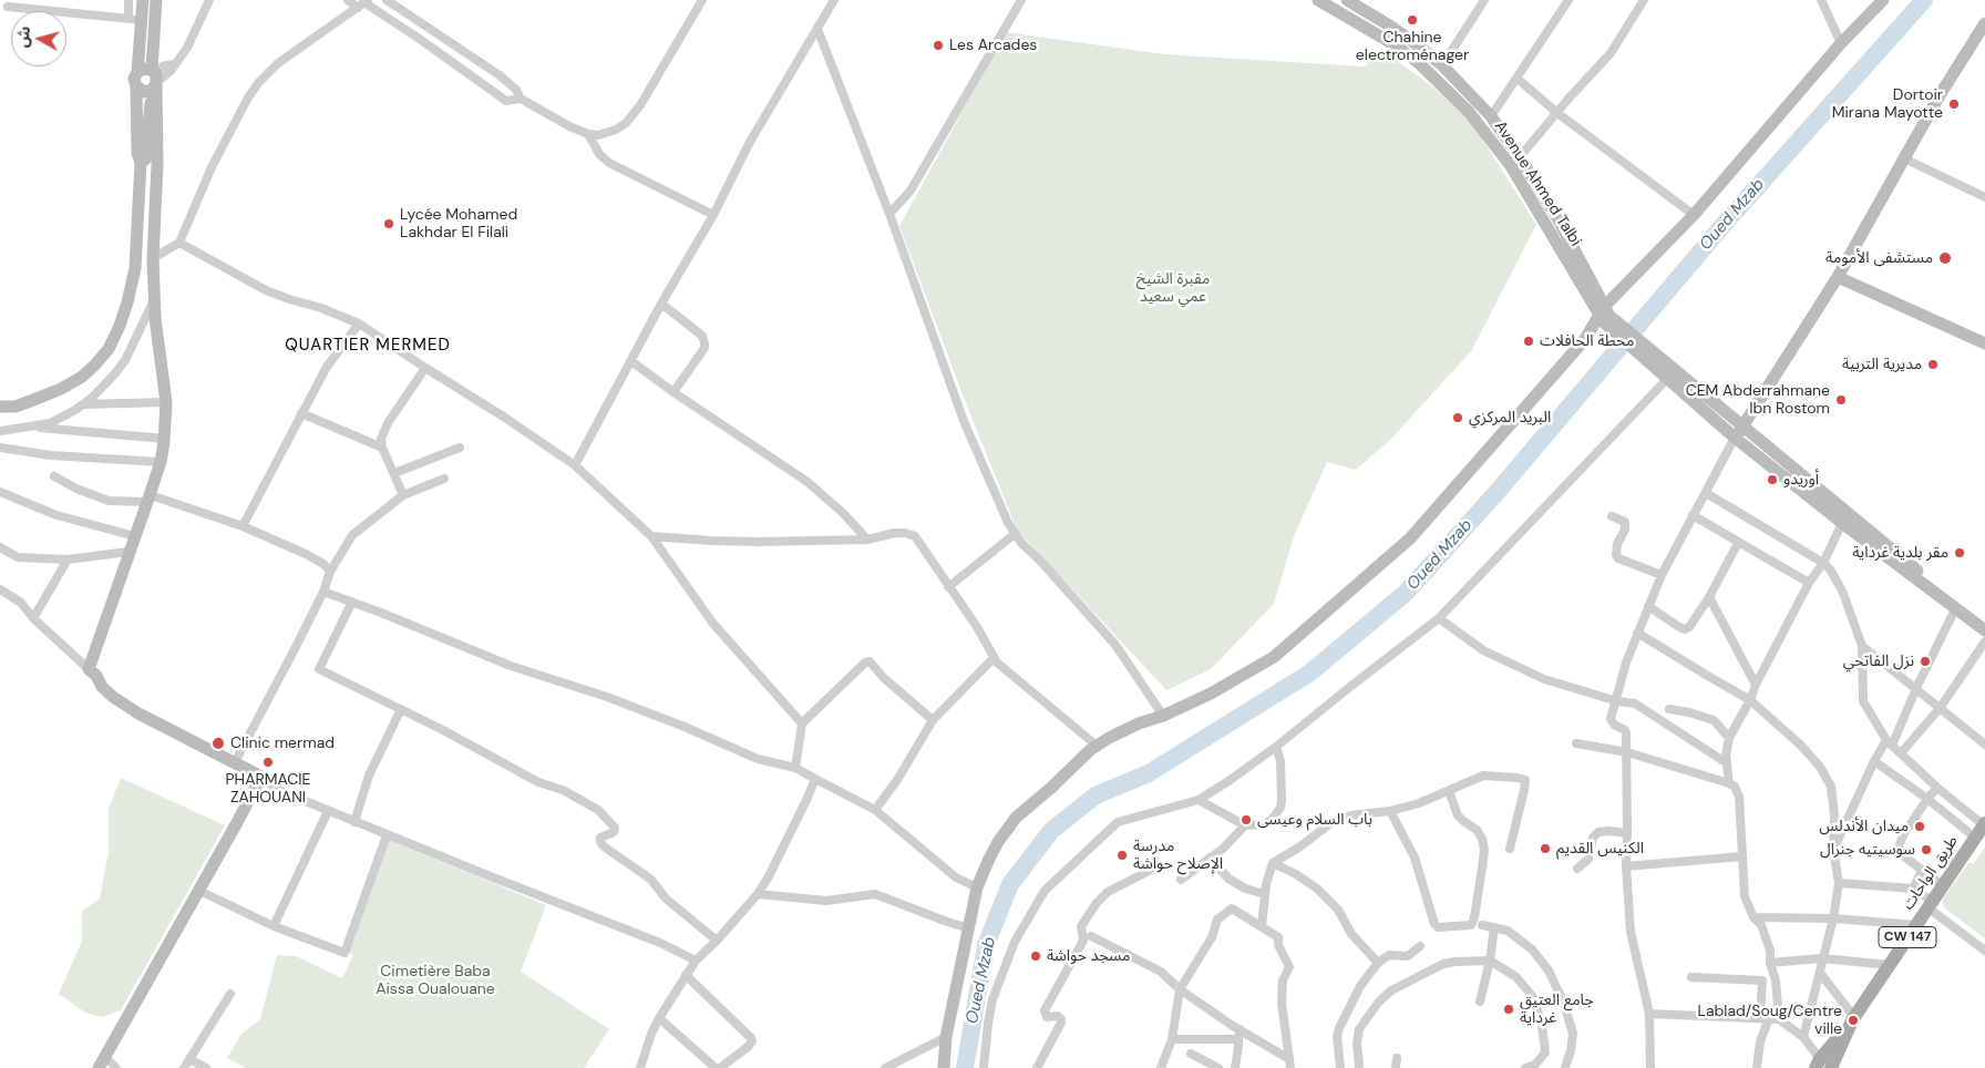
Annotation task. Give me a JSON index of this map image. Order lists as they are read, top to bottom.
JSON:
{
  "streets": {
    "main road": ["Avenue Ahmed Talbi", "طريق الواحات", "CW 147"]
  },
  "districts": ["QUARTIER MERMED"],
  "water": ["Oued Mzab"],
  "parks": ["مقبرة الشيخ عمي سعيد", "Cimetière Baba Aissa Oualouane"],
  "places": [
    "Chahine electroménager",
    "Les Arcades",
    "Dortoir Mirana Mayotte",
    "Lycée Mohamed Lakhdar El Filali",
    "مستشفى الأمومة",
    "محطة الحافلات",
    "مديرية التربية",
    "CEM Abderrahmane Ibn Rostom",
    "البريد المركزي",
    "أوريدو",
    "مقر بلدية غرداية",
    "نزل الفاتحي",
    "Clinic mermad",
    "PHARMACIE ZAHOUANI",
    "باب السلام وعيسى",
    "ميدان الأندلس",
    "الكنيس القديم",
    "سوسيتيه جنرال",
    "مدرسة الإصلاح حواشة",
    "مسجد حواشة",
    "جامع العتيق غرداية",
    "Lablad/Soug/Centre ville"
  ],
  "north": "left"
}
